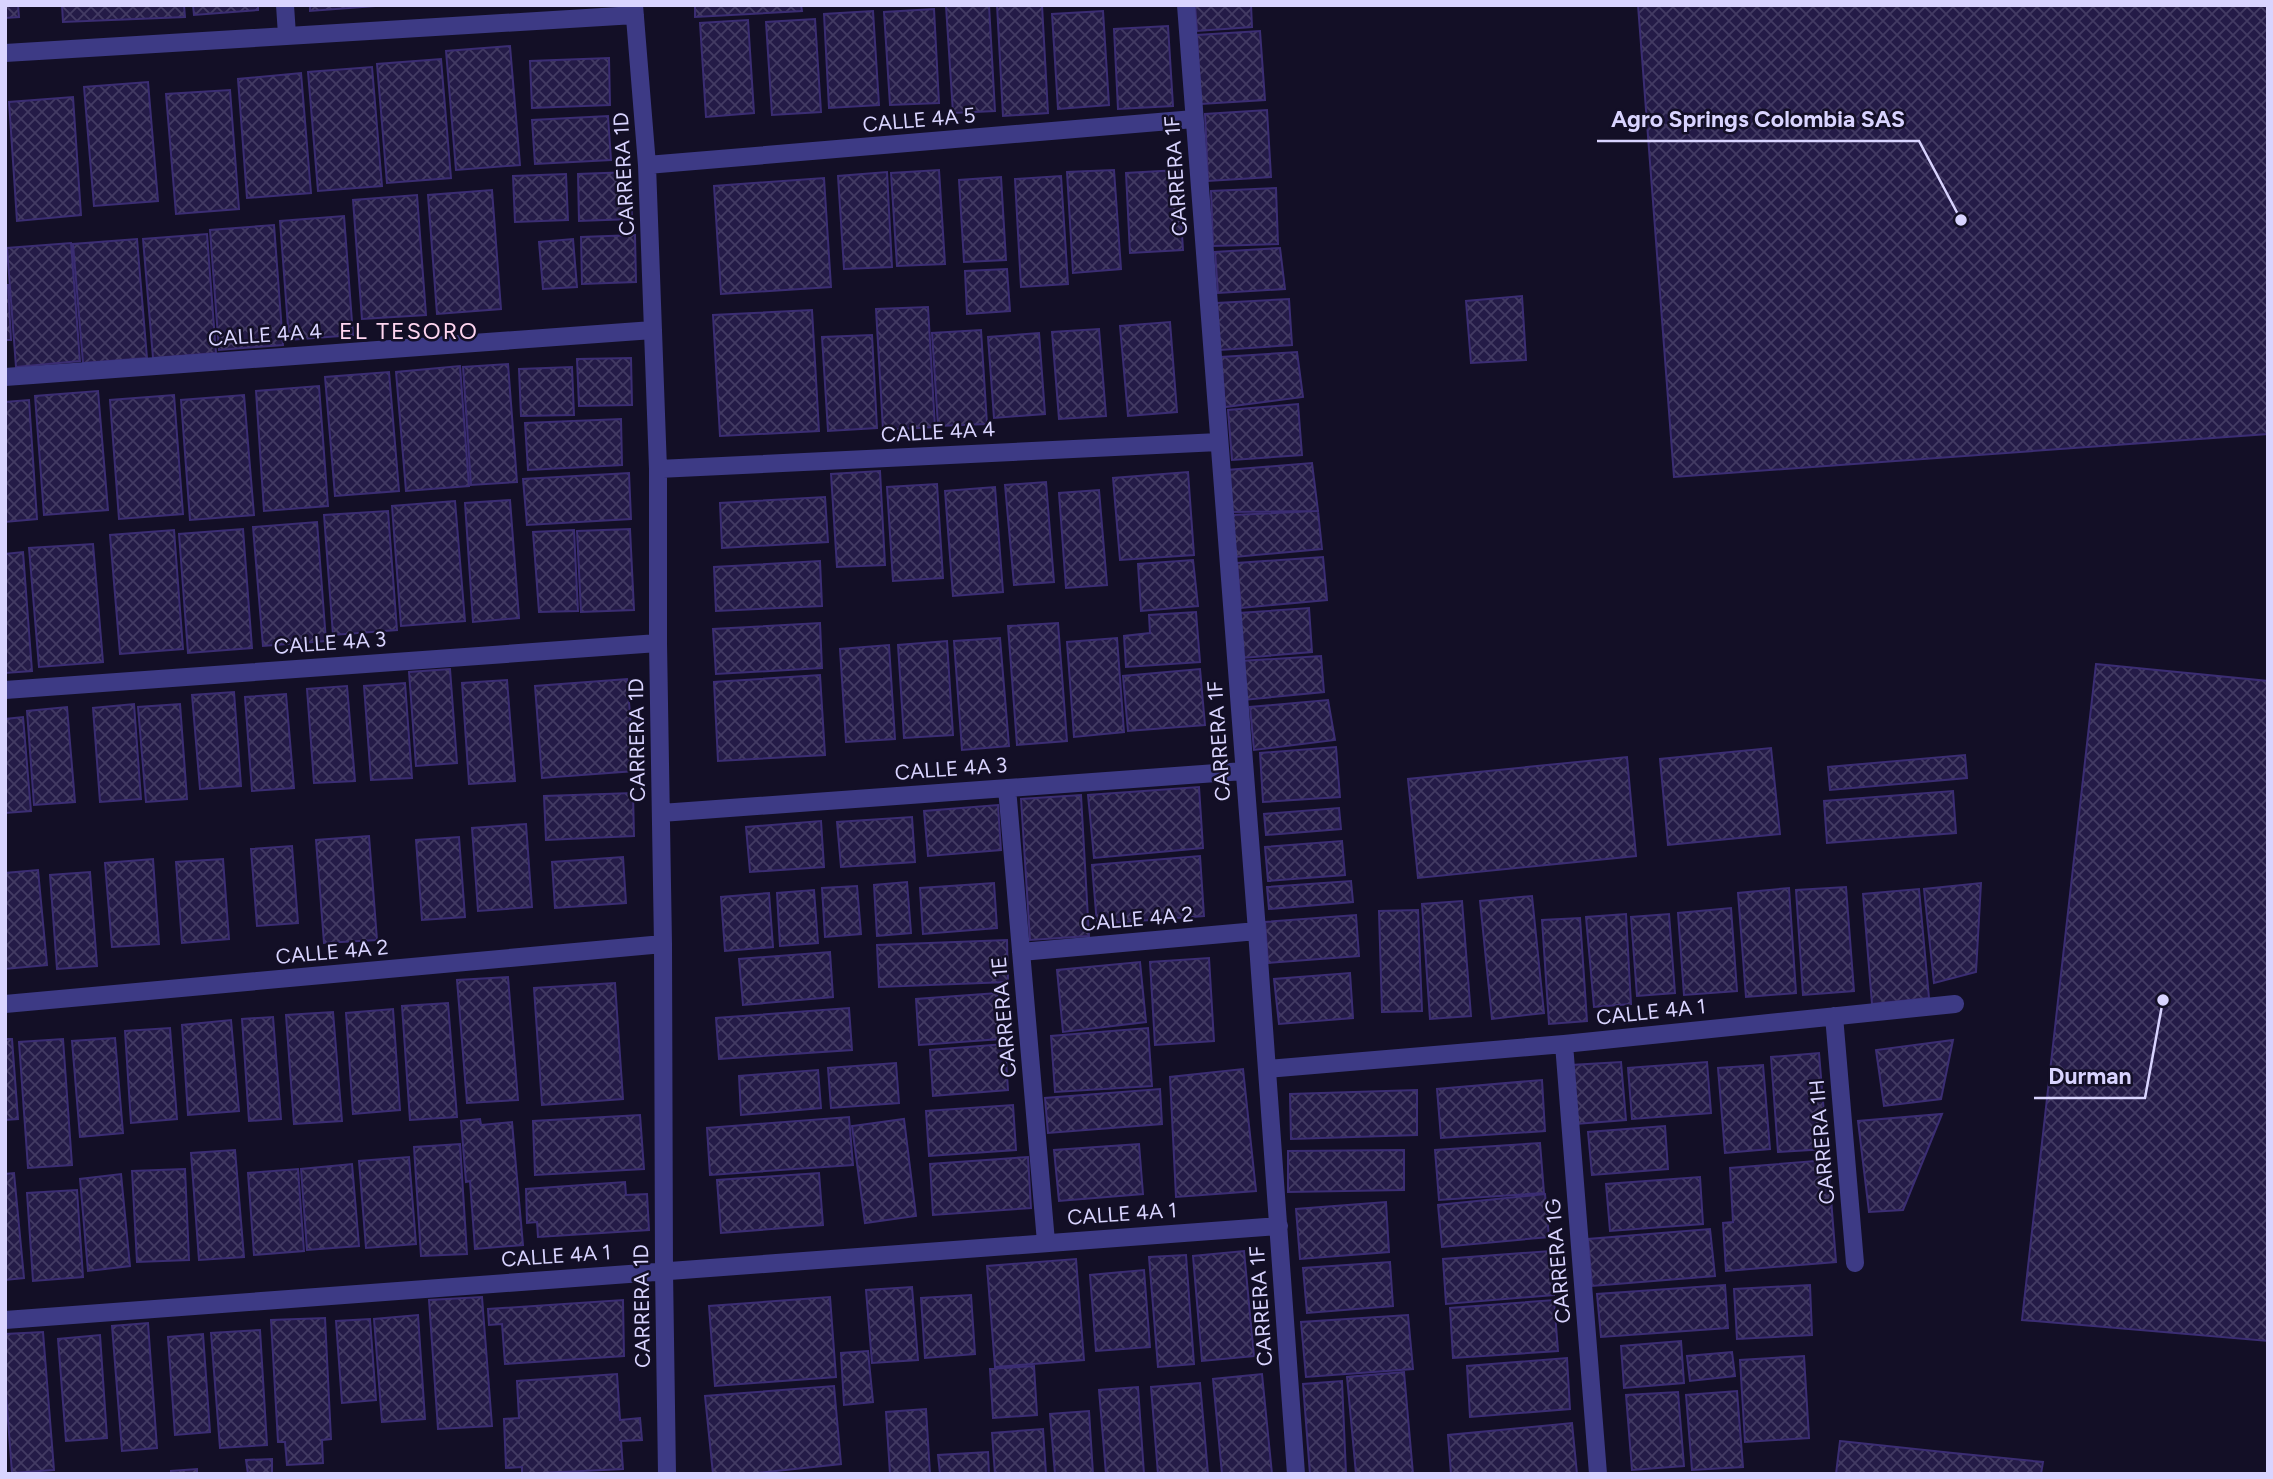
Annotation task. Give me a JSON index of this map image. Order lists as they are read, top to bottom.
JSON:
{
  "streets": {
    "street": [
      "CALLE 4A 5",
      "CARRERA 1D",
      "CARRERA 1F",
      "CALLE 4A 4",
      "CALLE 4A 3",
      "CALLE 4A 2",
      "CALLE 4A 1",
      "CARRERA 1E",
      "CARRERA 1H",
      "CARRERA 1G"
    ]
  },
  "crossings": [
    ["CALLE 4A 5", "CARRERA 1D"],
    ["CALLE 4A 5", "CARRERA 1F"],
    ["CARRERA 1D", "CALLE 4A 4"],
    ["CARRERA 1D", "CALLE 4A 3"],
    ["CARRERA 1D", "CALLE 4A 2"],
    ["CARRERA 1D", "CALLE 4A 1"],
    ["CARRERA 1F", "CALLE 4A 4"],
    ["CARRERA 1F", "CALLE 4A 3"],
    ["CARRERA 1F", "CALLE 4A 2"],
    ["CARRERA 1F", "CALLE 4A 1"],
    ["CALLE 4A 3", "CARRERA 1E"],
    ["CALLE 4A 2", "CARRERA 1E"],
    ["CALLE 4A 1", "CARRERA 1E"],
    ["CALLE 4A 1", "CARRERA 1H"],
    ["CALLE 4A 1", "CARRERA 1G"]
  ],
  "districts": ["EL TESORO"],
  "places": ["Agro Springs Colombia SAS", "Durman"]
}
